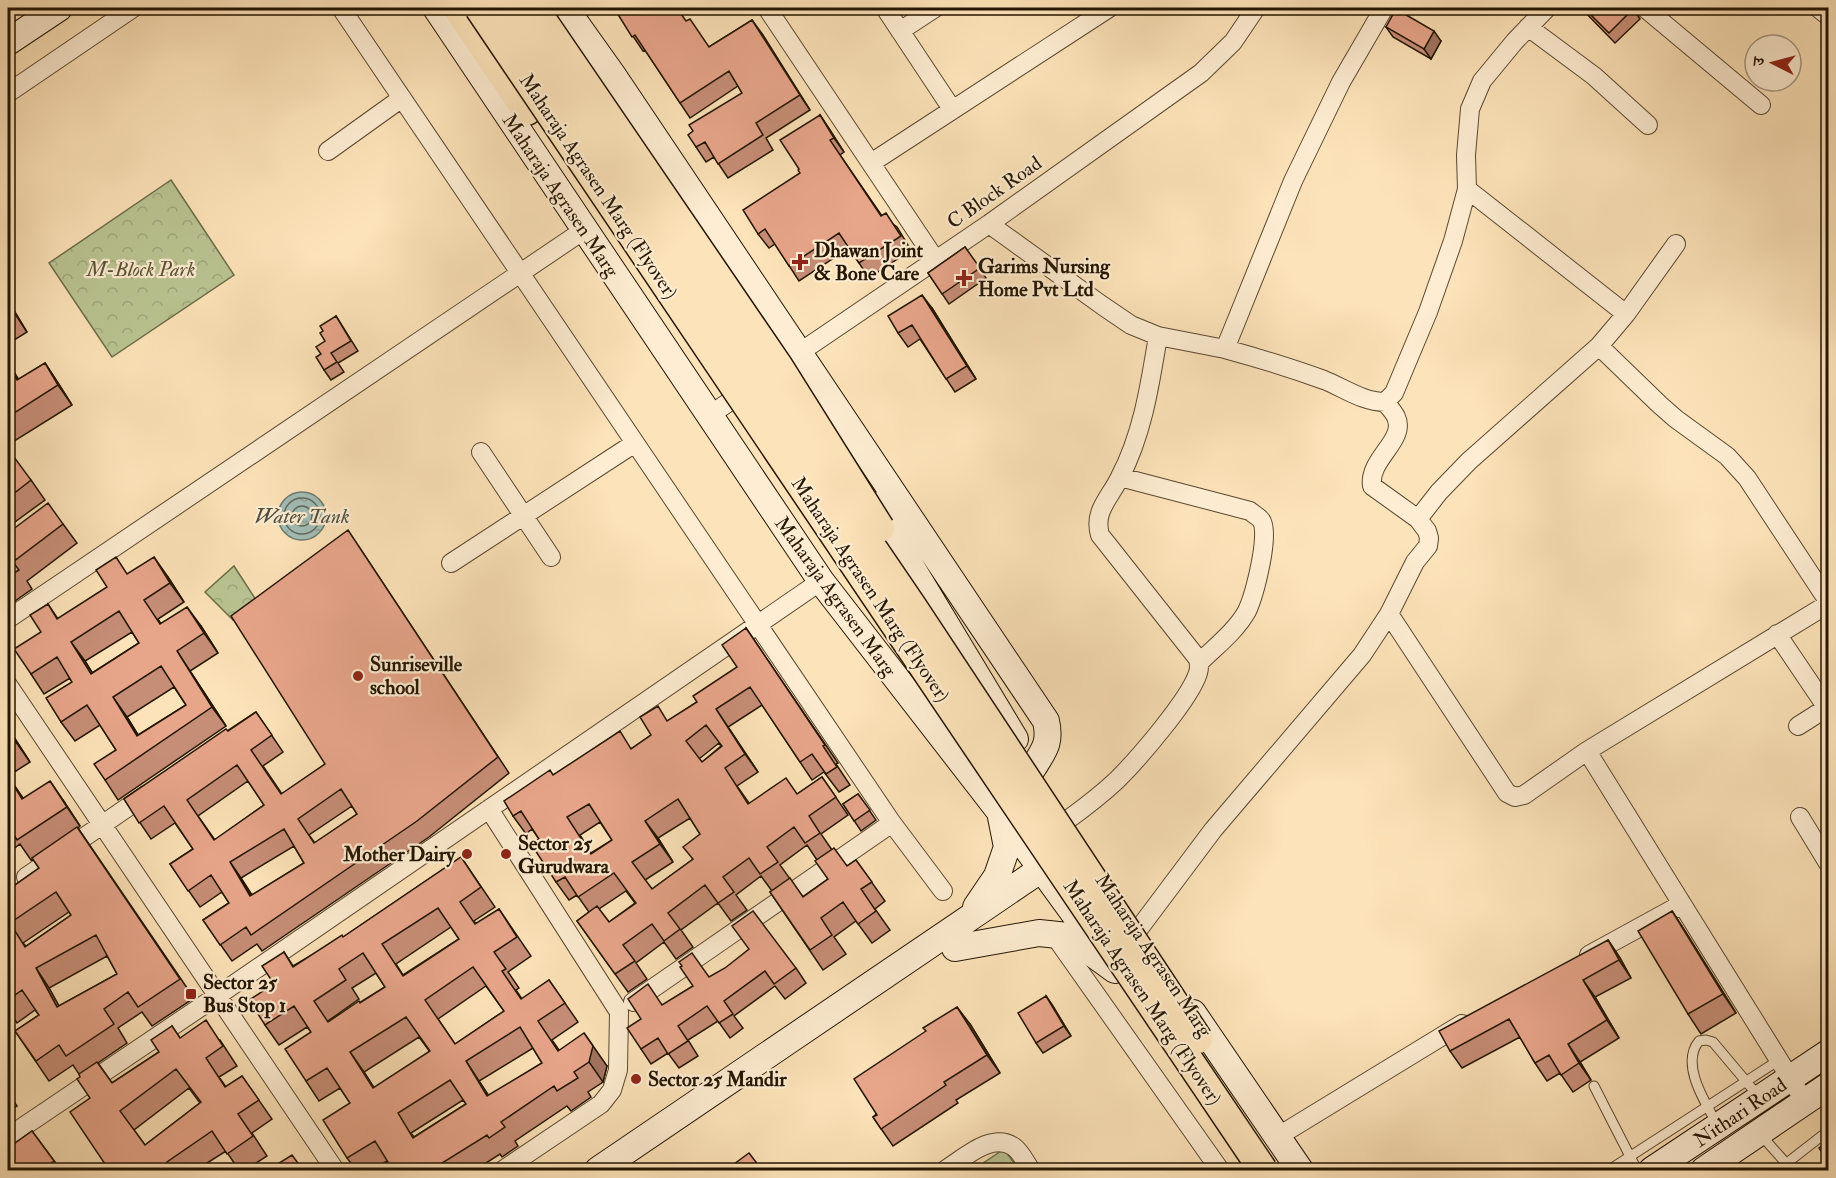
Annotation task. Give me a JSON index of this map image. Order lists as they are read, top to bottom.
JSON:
{
  "streets": {
    "main road": ["Maharaja Agrasen Marg (Flyover)", "Maharaja Agrasen Marg", "Nithari Road"],
    "street": ["C Block Road"]
  },
  "crossings": [
    ["C Block Road", "Maharaja Agrasen Marg"]
  ],
  "water": ["Water Tank"],
  "parks": ["M-Block Park"],
  "places": {
    "health": ["Dhawan Joint & Bone Care", "Garims Nursing Home Pvt Ltd"],
    "other": [
      "Sunriseville school",
      "Mother Dairy",
      "Sector 25 Gurudwara",
      "Sector 25 Mandir"
    ],
    "transit": ["Sector 25 Bus Stop 1"]
  },
  "north": "left"
}
